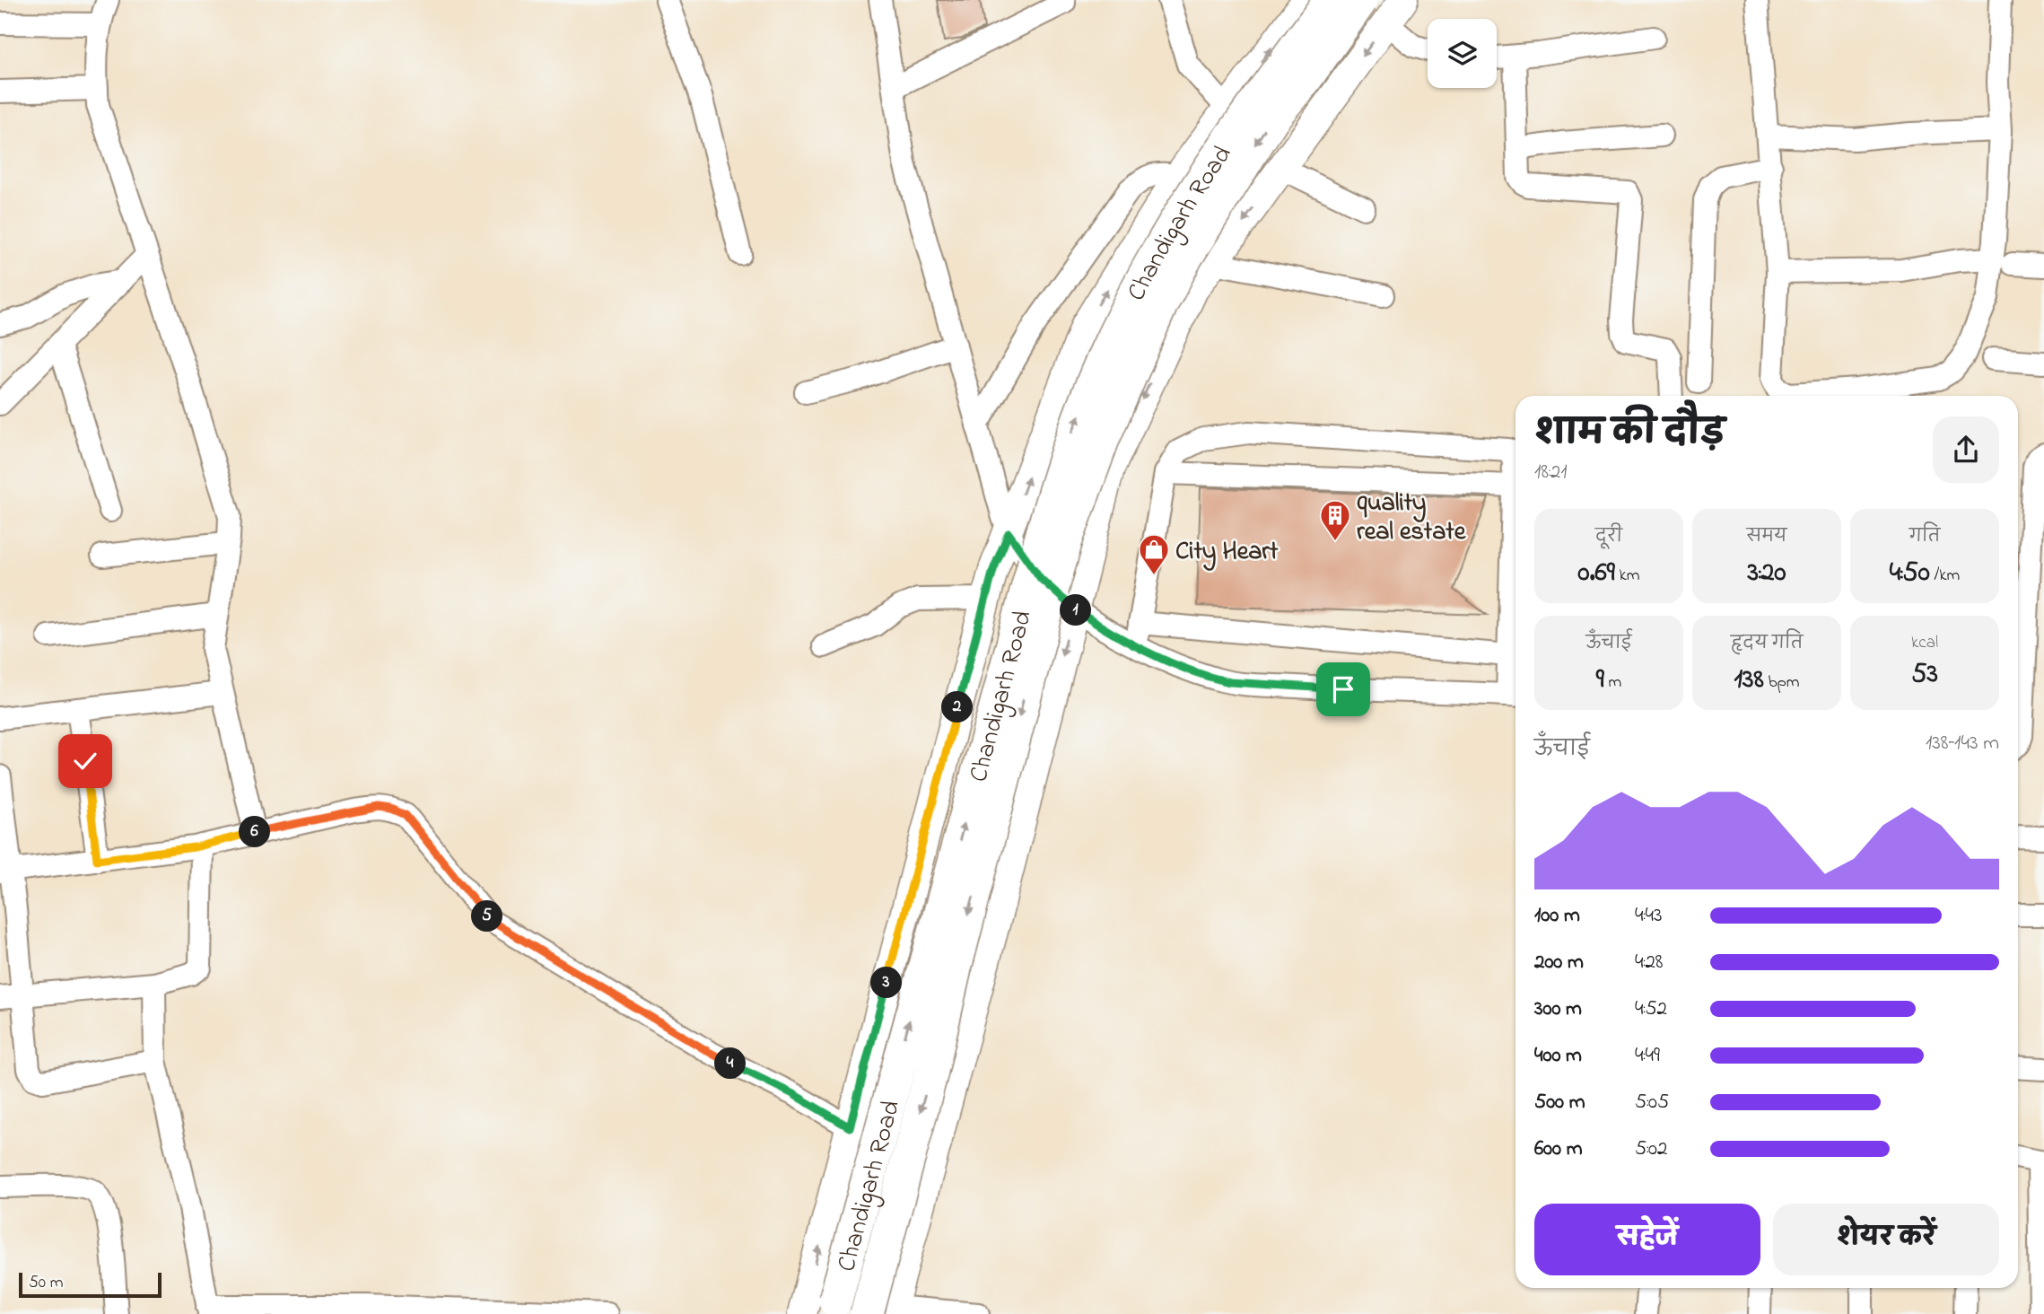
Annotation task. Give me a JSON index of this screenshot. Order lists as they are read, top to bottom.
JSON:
{
  "streets": {
    "highway": ["Chandigarh Road"]
  },
  "places": {
    "building": ["quality real estate"],
    "shop": ["City Heart"]
  },
  "scale_bar": "50 m",
  "page": {
    "heading": ["शाम की दौड़", "18:21"],
    "stats": [
      ["दूरी", "0.69 km"],
      ["समय", "3:20"],
      ["गति", "4:50 /km"],
      ["ऊँचाई", "9 m"],
      ["हृदय गति", "138 bpm"],
      ["kcal", "53"]
    ],
    "pins": [
      "1",
      "2",
      "6",
      "5",
      "3",
      "4"
    ],
    "chart": ["ऊँचाई", "138–143 m"],
    "list": [
      {
        "name": "100 m",
        "note": "4:43"
      },
      {
        "name": "200 m",
        "note": "4:28"
      },
      {
        "name": "300 m",
        "note": "4:52"
      },
      {
        "name": "400 m",
        "note": "4:49"
      },
      {
        "name": "500 m",
        "note": "5:05"
      },
      {
        "name": "600 m",
        "note": "5:02"
      }
    ],
    "buttons": ["सहेजें", "शेयर करें"],
    "scale": "50 m"
  }
}
